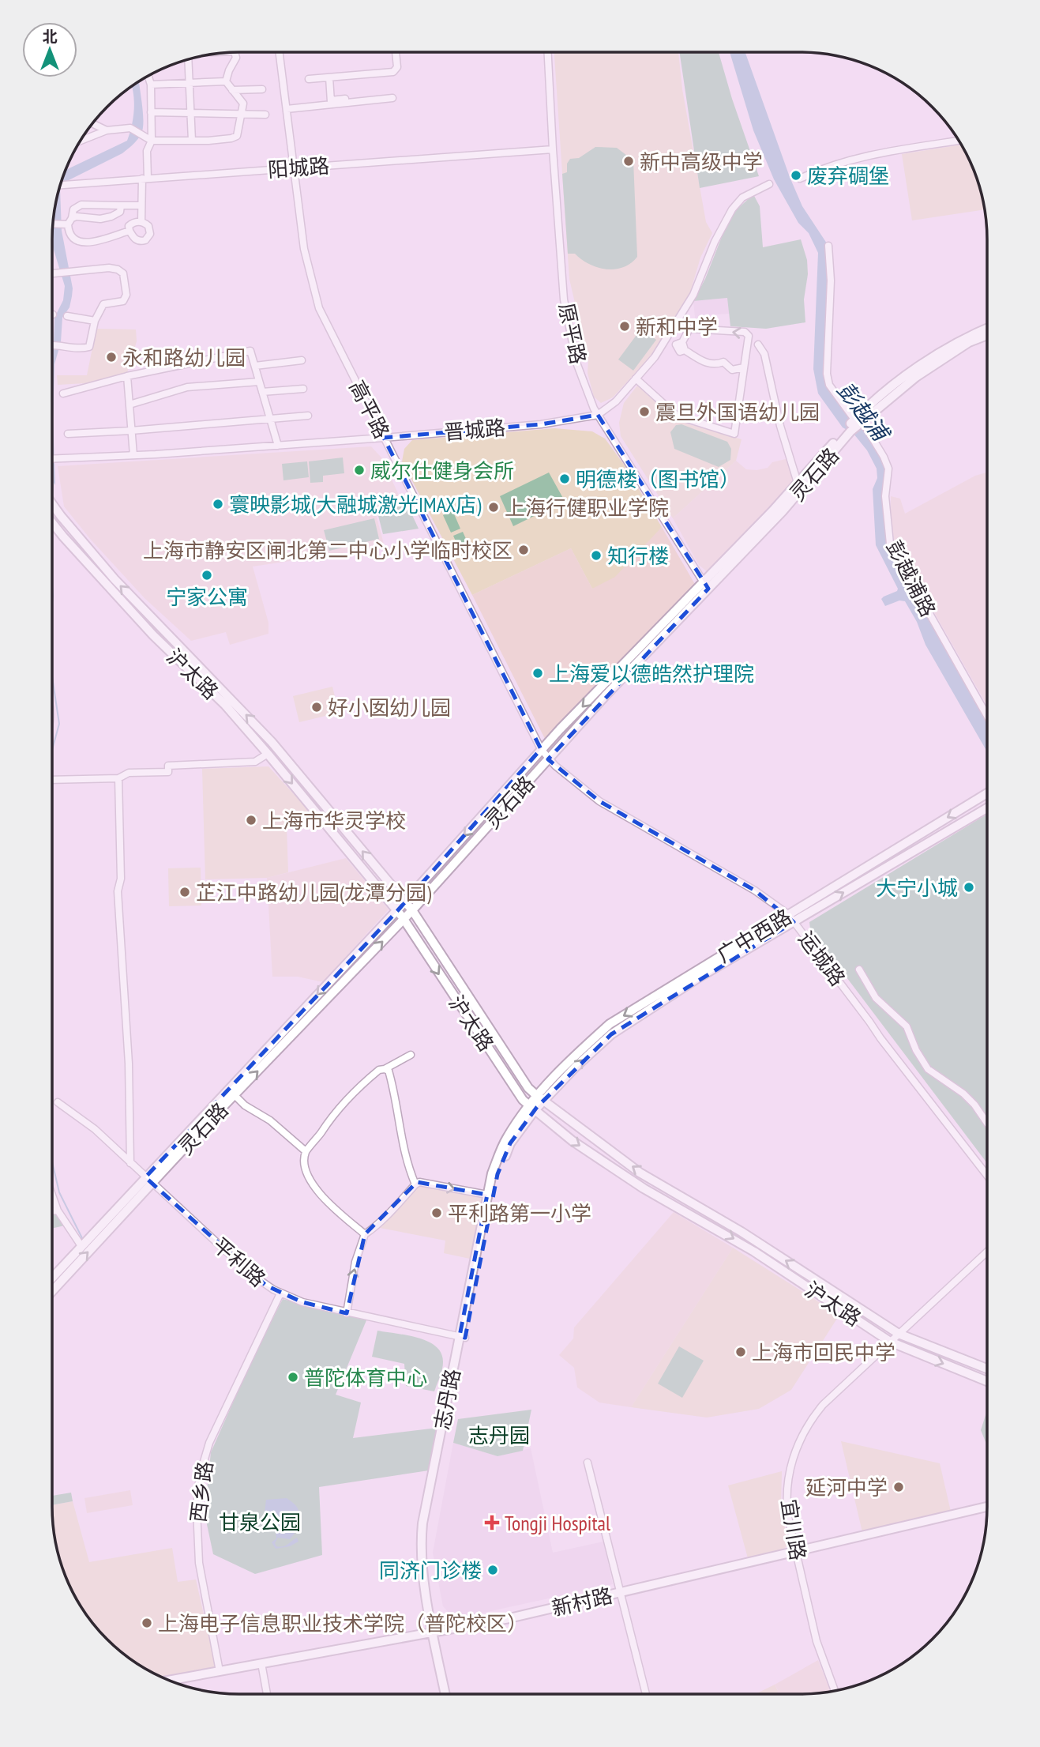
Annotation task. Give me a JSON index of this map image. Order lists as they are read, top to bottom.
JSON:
{
  "streets": {
    "main road": [
      "灵石路",
      "沪太路",
      "广中西路",
      "志丹路",
      "新村路"
    ],
    "street": [
      "阳城路",
      "原平路",
      "高平路",
      "晋城路",
      "彭越浦路",
      "运城路",
      "平利路",
      "西乡路",
      "宜川路"
    ]
  },
  "crossings": [
    ["阳城路", "原平路"],
    ["阳城路", "高平路"],
    ["原平路", "晋城路"],
    ["原平路", "灵石路"],
    ["高平路", "晋城路"],
    ["高平路", "灵石路"],
    ["高平路", "运城路"],
    ["灵石路", "彭越浦路"],
    ["灵石路", "沪太路"],
    ["灵石路", "运城路"],
    ["灵石路", "平利路"],
    ["沪太路", "广中西路"],
    ["沪太路", "志丹路"],
    ["沪太路", "宜川路"],
    ["广中西路", "运城路"],
    ["广中西路", "志丹路"],
    ["平利路", "志丹路"],
    ["平利路", "西乡路"],
    ["志丹路", "新村路"],
    ["西乡路", "新村路"],
    ["宜川路", "新村路"]
  ],
  "water": ["彭越浦"],
  "parks": ["志丹园", "甘泉公园"],
  "places": {
    "other": [
      "新中高级中学",
      "废弃碉堡",
      "新和中学",
      "永和路幼儿园",
      "震旦外国语幼儿园",
      "威尔仕健身会所",
      "明德楼（图书馆）",
      "寰映影城(大融城激光IMAX店)",
      "上海行健职业学院",
      "上海市静安区闸北第二中心小学临时校区",
      "知行楼",
      "宁家公寓",
      "上海爱以德皓然护理院",
      "好小囡幼儿园",
      "上海市华灵学校",
      "大宁小城",
      "芷江中路幼儿园(龙潭分园)",
      "平利路第一小学",
      "上海市回民中学",
      "普陀体育中心",
      "延河中学",
      "同济门诊楼",
      "上海电子信息职业技术学院（普陀校区）"
    ],
    "health": ["Tongji Hospital"]
  },
  "north": "top"
}
